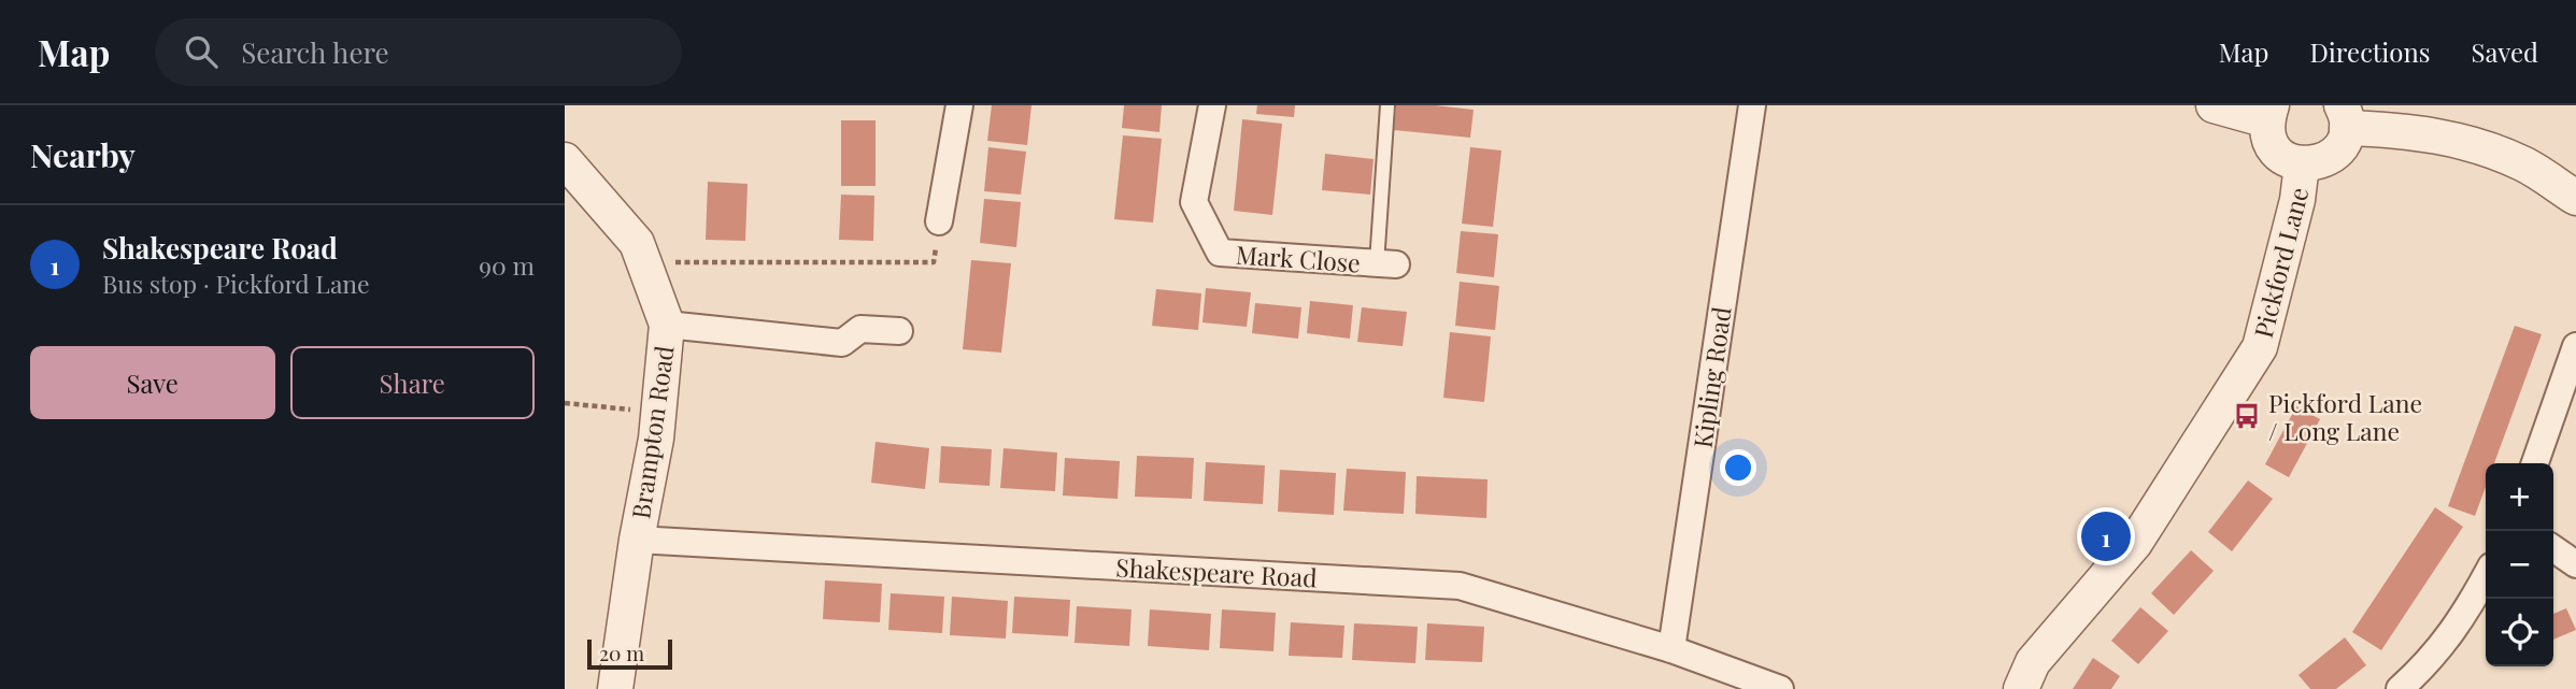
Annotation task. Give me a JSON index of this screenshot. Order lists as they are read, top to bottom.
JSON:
{
  "streets": {
    "street": [
      "Mark Close",
      "Pickford Lane",
      "Kipling Road",
      "Brampton Road",
      "Shakespeare Road"
    ]
  },
  "crossings": [
    ["Kipling Road", "Shakespeare Road"],
    ["Brampton Road", "Shakespeare Road"]
  ],
  "places": {
    "bus stop": ["Pickford Lane / Long Lane"]
  },
  "scale_bar": "20 m",
  "page": {
    "header": "Map",
    "search": "Search here",
    "nav": ["Map", "Directions", "Saved"],
    "heading": "Nearby",
    "list": [
      {
        "mark": "1",
        "name": "Shakespeare Road",
        "note": "Bus stop · Pickford Lane",
        "value": "90 m"
      }
    ],
    "buttons": ["Save", "Share"],
    "map_buttons": ["+", "−"],
    "pins": "1",
    "scale": "20 m"
  }
}
